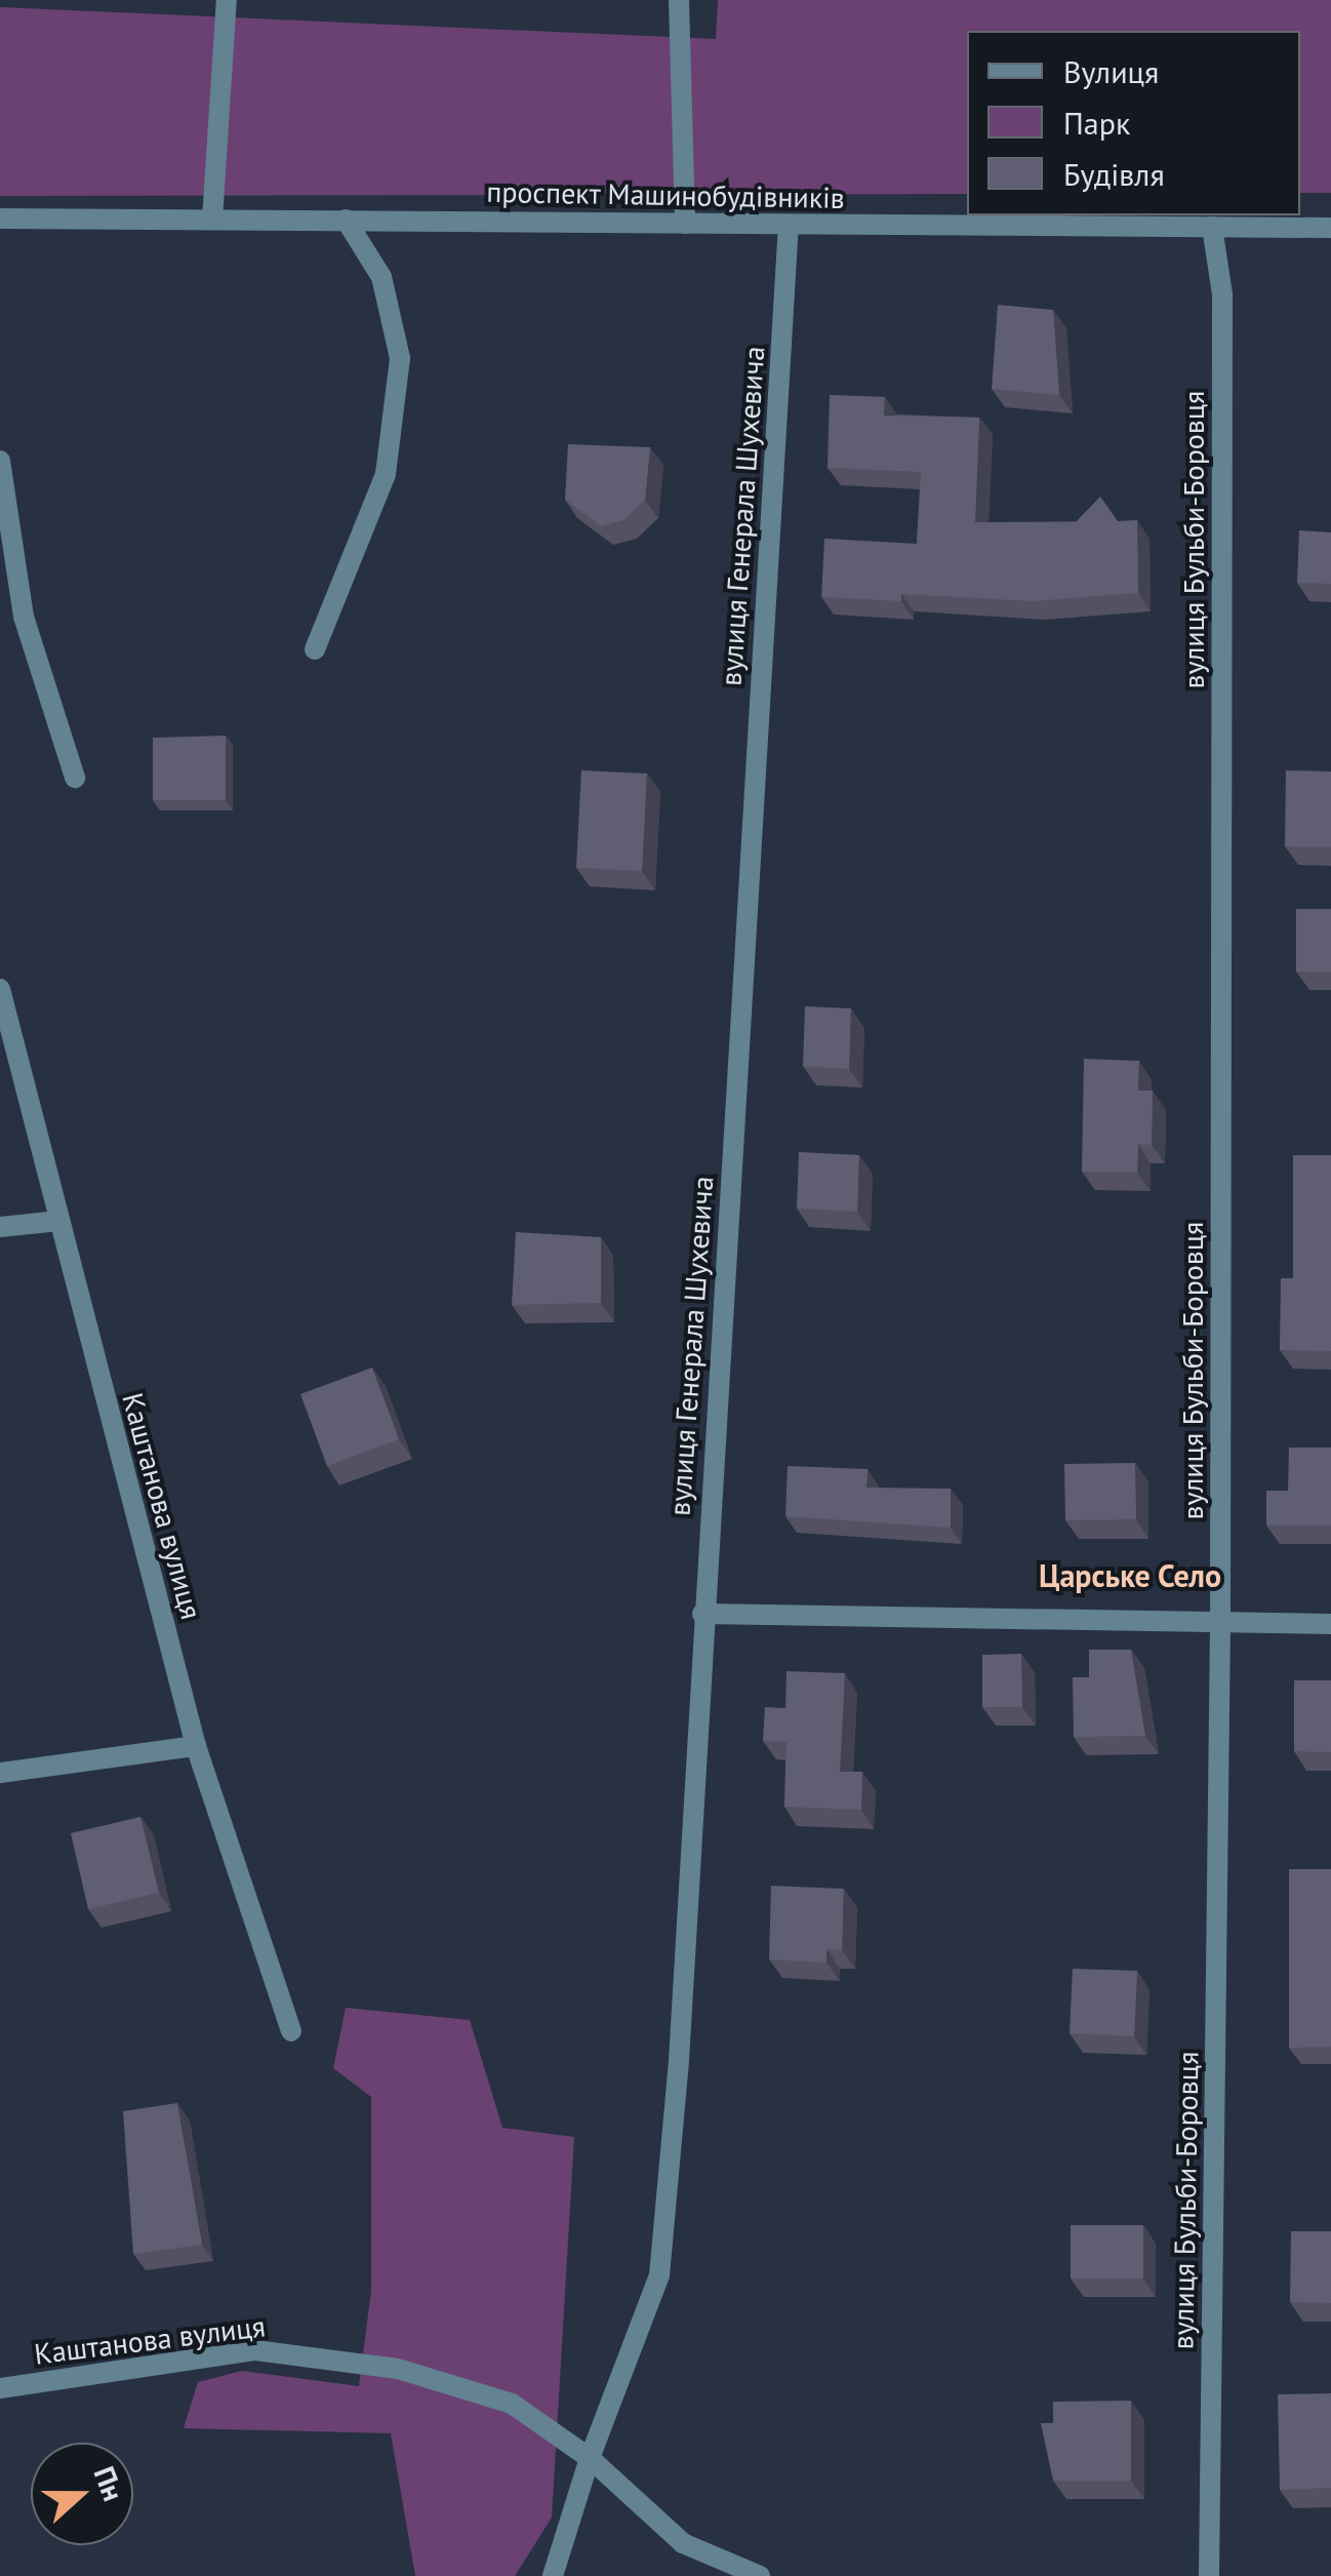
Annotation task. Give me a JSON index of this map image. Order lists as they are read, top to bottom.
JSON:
{
  "streets": {
    "street": [
      "проспект Машинобудівників",
      "вулиця Генерала Шухевича",
      "вулиця Бульби-Боровця",
      "Каштанова вулиця"
    ]
  },
  "crossings": [
    ["проспект Машинобудівників", "вулиця Генерала Шухевича"],
    ["проспект Машинобудівників", "вулиця Бульби-Боровця"],
    ["вулиця Генерала Шухевича", "Каштанова вулиця"]
  ],
  "districts": ["Царське Село"],
  "legend": ["Вулиця", "Парк", "Будівля"],
  "north": "right"
}
